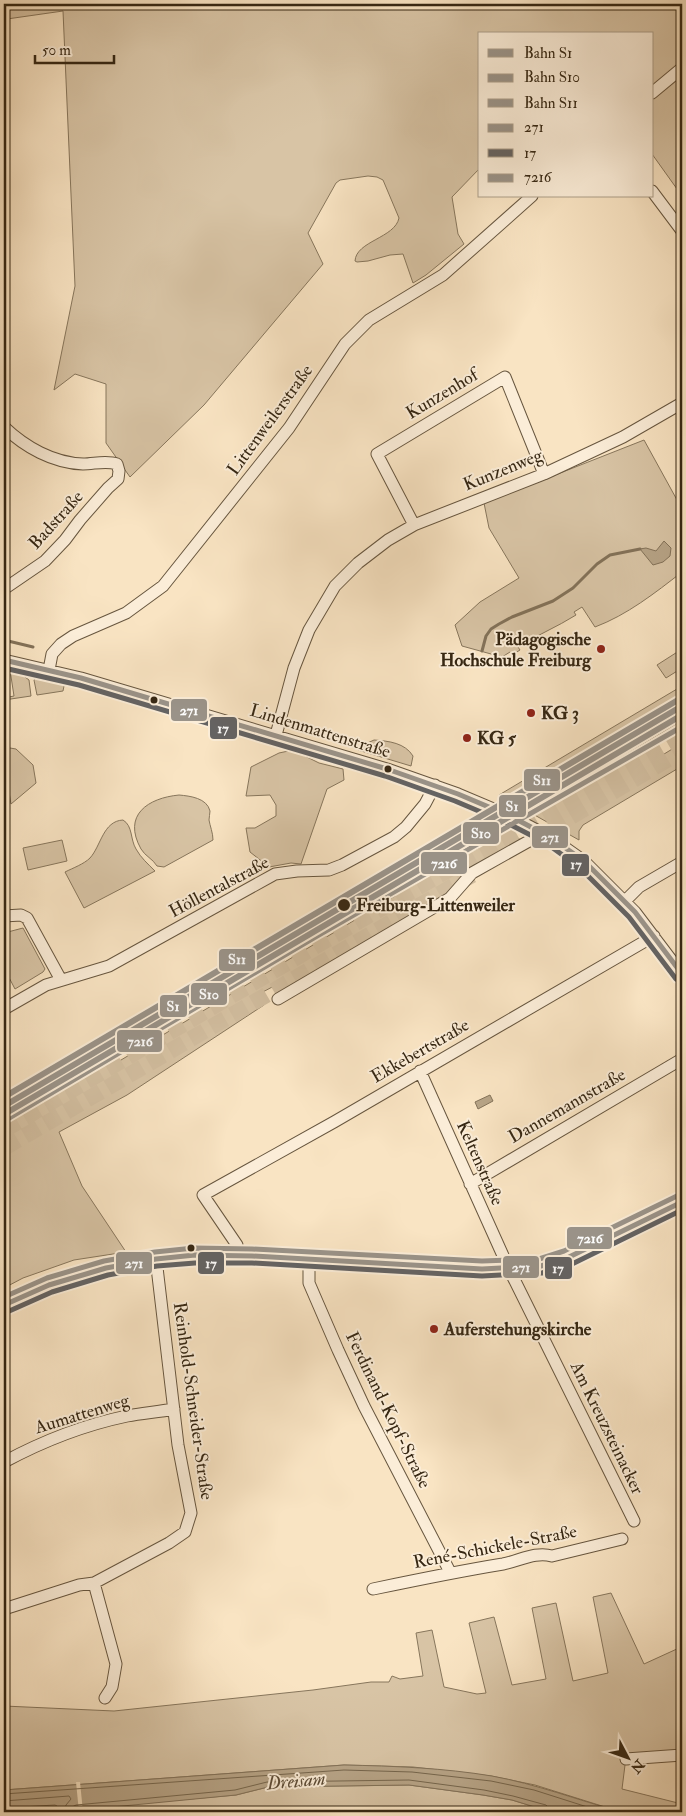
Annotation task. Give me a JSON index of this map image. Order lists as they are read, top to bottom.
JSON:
{
  "streets": {
    "street": [
      "Kunzenhof",
      "Littenweilerstraße",
      "Kunzenweg",
      "Badstraße",
      "Lindenmattenstraße",
      "Höllentalstraße",
      "Ekkebertstraße",
      "Dannemannstraße",
      "Keltenstraße",
      "Reinhold-Schneider-Straße",
      "Ferdinand-Kopf-Straße",
      "Aumattenweg",
      "Am Kreuzsteinacker",
      "René-Schickele-Straße"
    ]
  },
  "crossings": [
    ["Kunzenhof", "Kunzenweg"],
    ["Littenweilerstraße", "Lindenmattenstraße"],
    ["Kunzenweg", "Lindenmattenstraße"],
    ["Lindenmattenstraße", "Höllentalstraße"],
    ["Lindenmattenstraße", "Ekkebertstraße"],
    ["Ekkebertstraße", "Keltenstraße"],
    ["Dannemannstraße", "Keltenstraße"],
    ["Keltenstraße", "Am Kreuzsteinacker"],
    ["Reinhold-Schneider-Straße", "Aumattenweg"],
    ["Ferdinand-Kopf-Straße", "René-Schickele-Straße"]
  ],
  "water": ["Dreisam"],
  "places": [
    "Pädagogische Hochschule Freiburg",
    "KG 3",
    "KG 5",
    "Freiburg-Littenweiler",
    "Auferstehungskirche"
  ],
  "lines": [
    "transit line 271",
    "transit line 17",
    "rail line S11",
    "rail line S1",
    "rail line S10",
    "transit line 7216"
  ],
  "legend": [
    "Bahn S1",
    "Bahn S10",
    "Bahn S11",
    "271",
    "17",
    "7216"
  ],
  "scale_bar": "50 m",
  "north": "bottom right"
}
